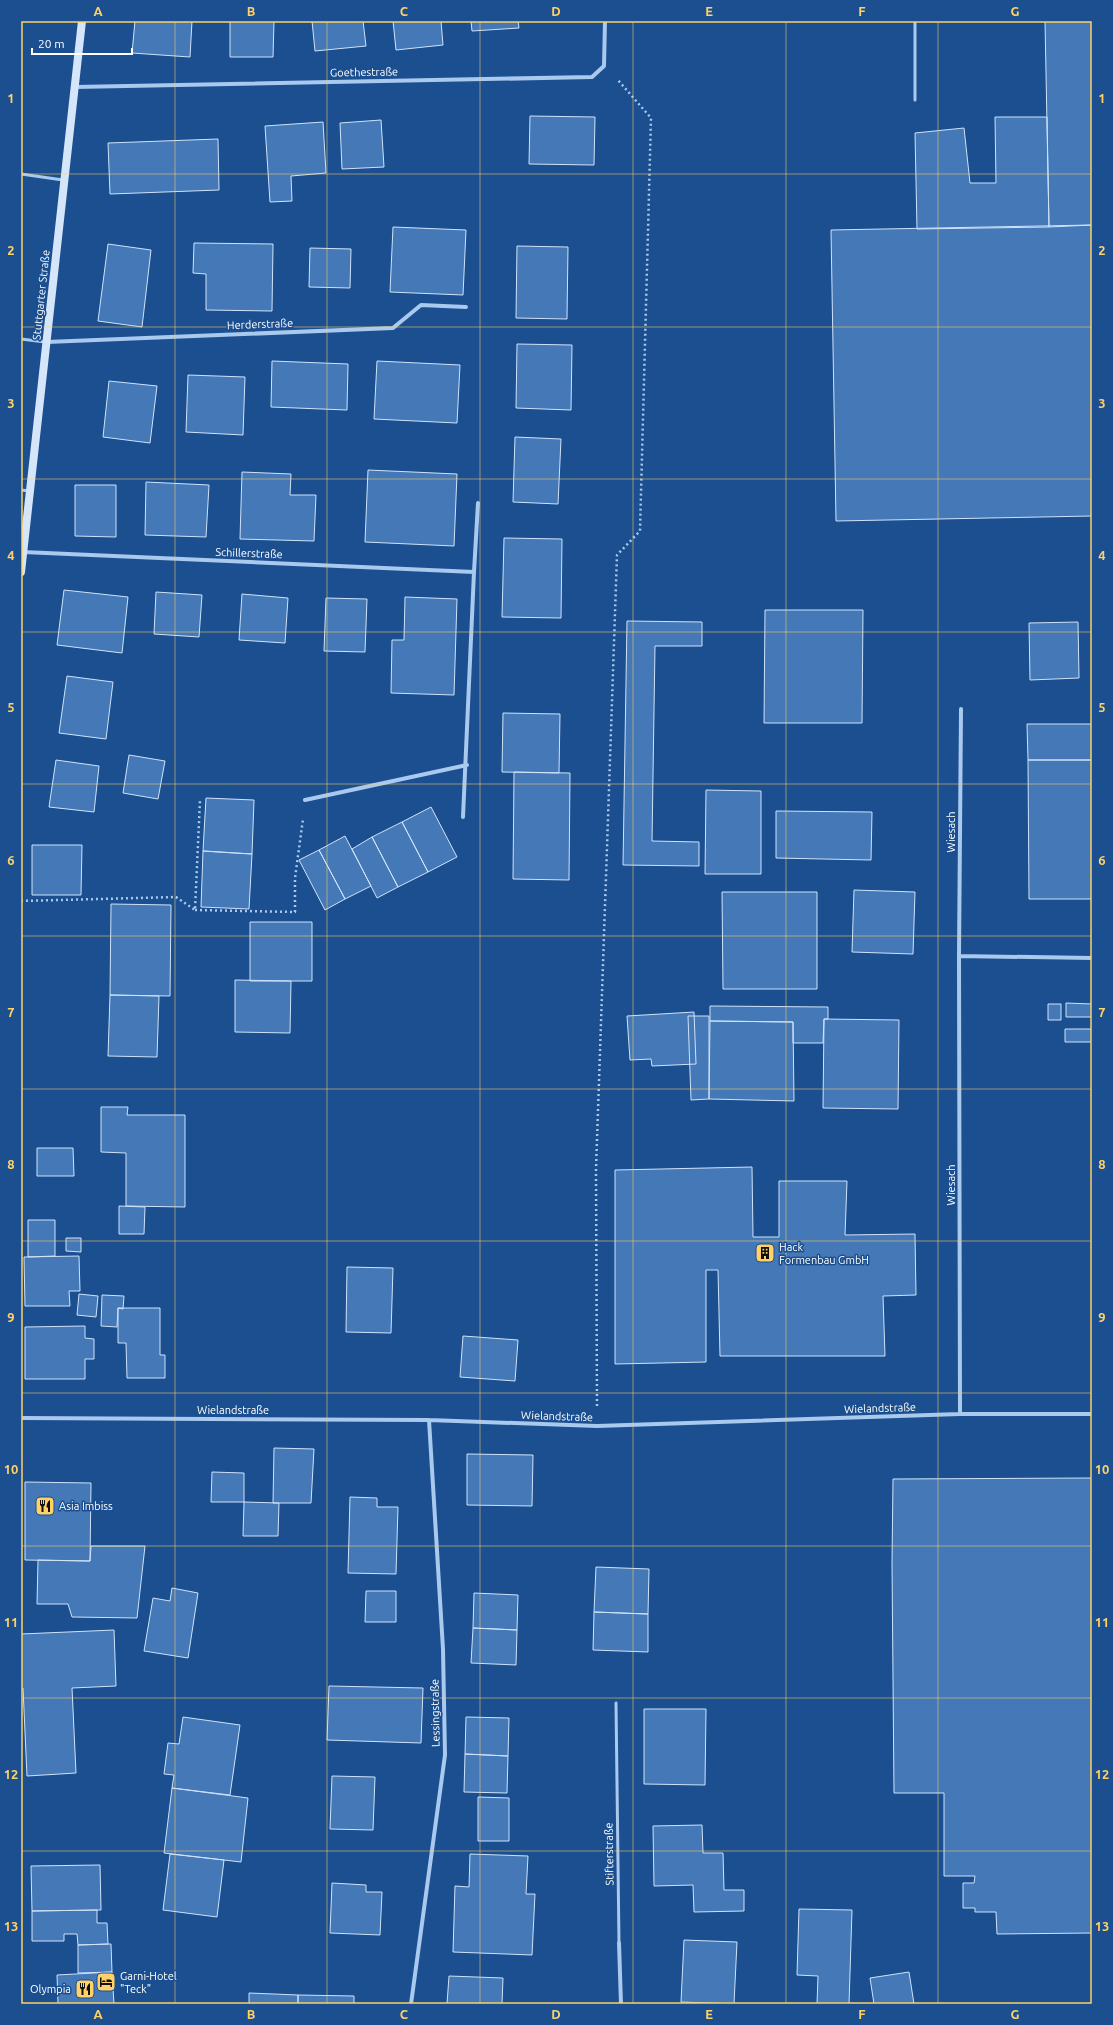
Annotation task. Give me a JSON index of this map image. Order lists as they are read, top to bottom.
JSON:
{
  "streets": {
    "main road": ["Stuttgarter Straße"],
    "street": [
      "Goethestraße",
      "Herderstraße",
      "Schillerstraße",
      "Wiesach",
      "Wielandstraße",
      "Lessingstraße",
      "Stifterstraße"
    ]
  },
  "crossings": [
    ["Goethestraße", "Stuttgarter Straße"],
    ["Stuttgarter Straße", "Herderstraße"],
    ["Stuttgarter Straße", "Schillerstraße"],
    ["Wiesach", "Wielandstraße"],
    ["Wielandstraße", "Lessingstraße"]
  ],
  "places": {
    "building": ["Hack Formenbau GmbH"],
    "restaurant": ["Asia Imbiss", "Olympia"],
    "hotel": ["Garni-Hotel \"Teck\""]
  },
  "scale_bar": "20 m",
  "grid": {
    "columns": [
      "A",
      "B",
      "C",
      "D",
      "E",
      "F",
      "G"
    ],
    "rows": [
      "1",
      "2",
      "3",
      "4",
      "5",
      "6",
      "7",
      "8",
      "9",
      "10",
      "11",
      "12",
      "13"
    ]
  }
}
